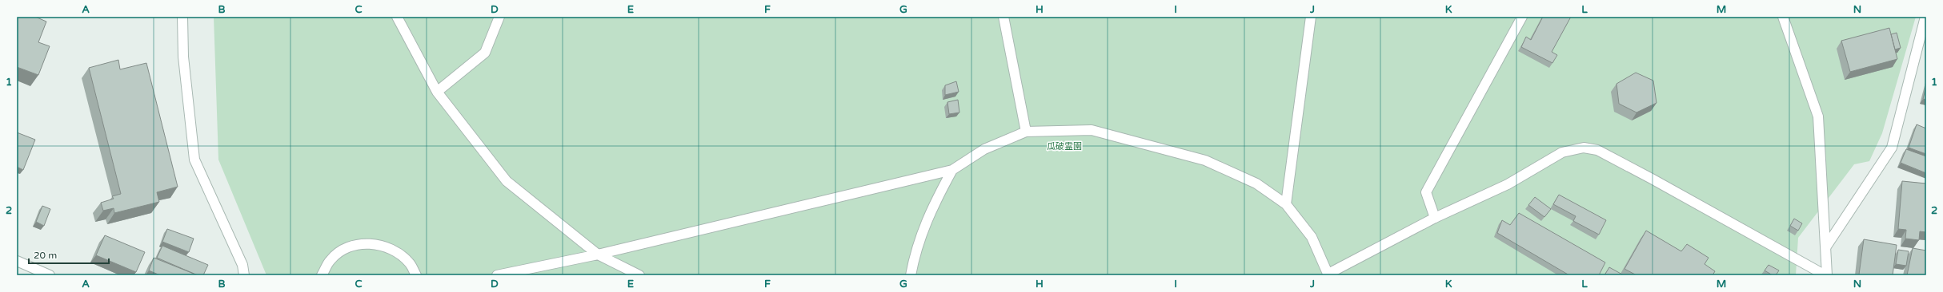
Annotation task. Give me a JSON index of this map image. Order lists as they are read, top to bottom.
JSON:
{
  "parks": ["瓜破霊園"],
  "scale_bar": "20 m",
  "grid": {
    "columns": [
      "A",
      "B",
      "C",
      "D",
      "E",
      "F",
      "G",
      "H",
      "I",
      "J",
      "K",
      "L",
      "M",
      "N"
    ],
    "rows": ["1", "2"]
  }
}
